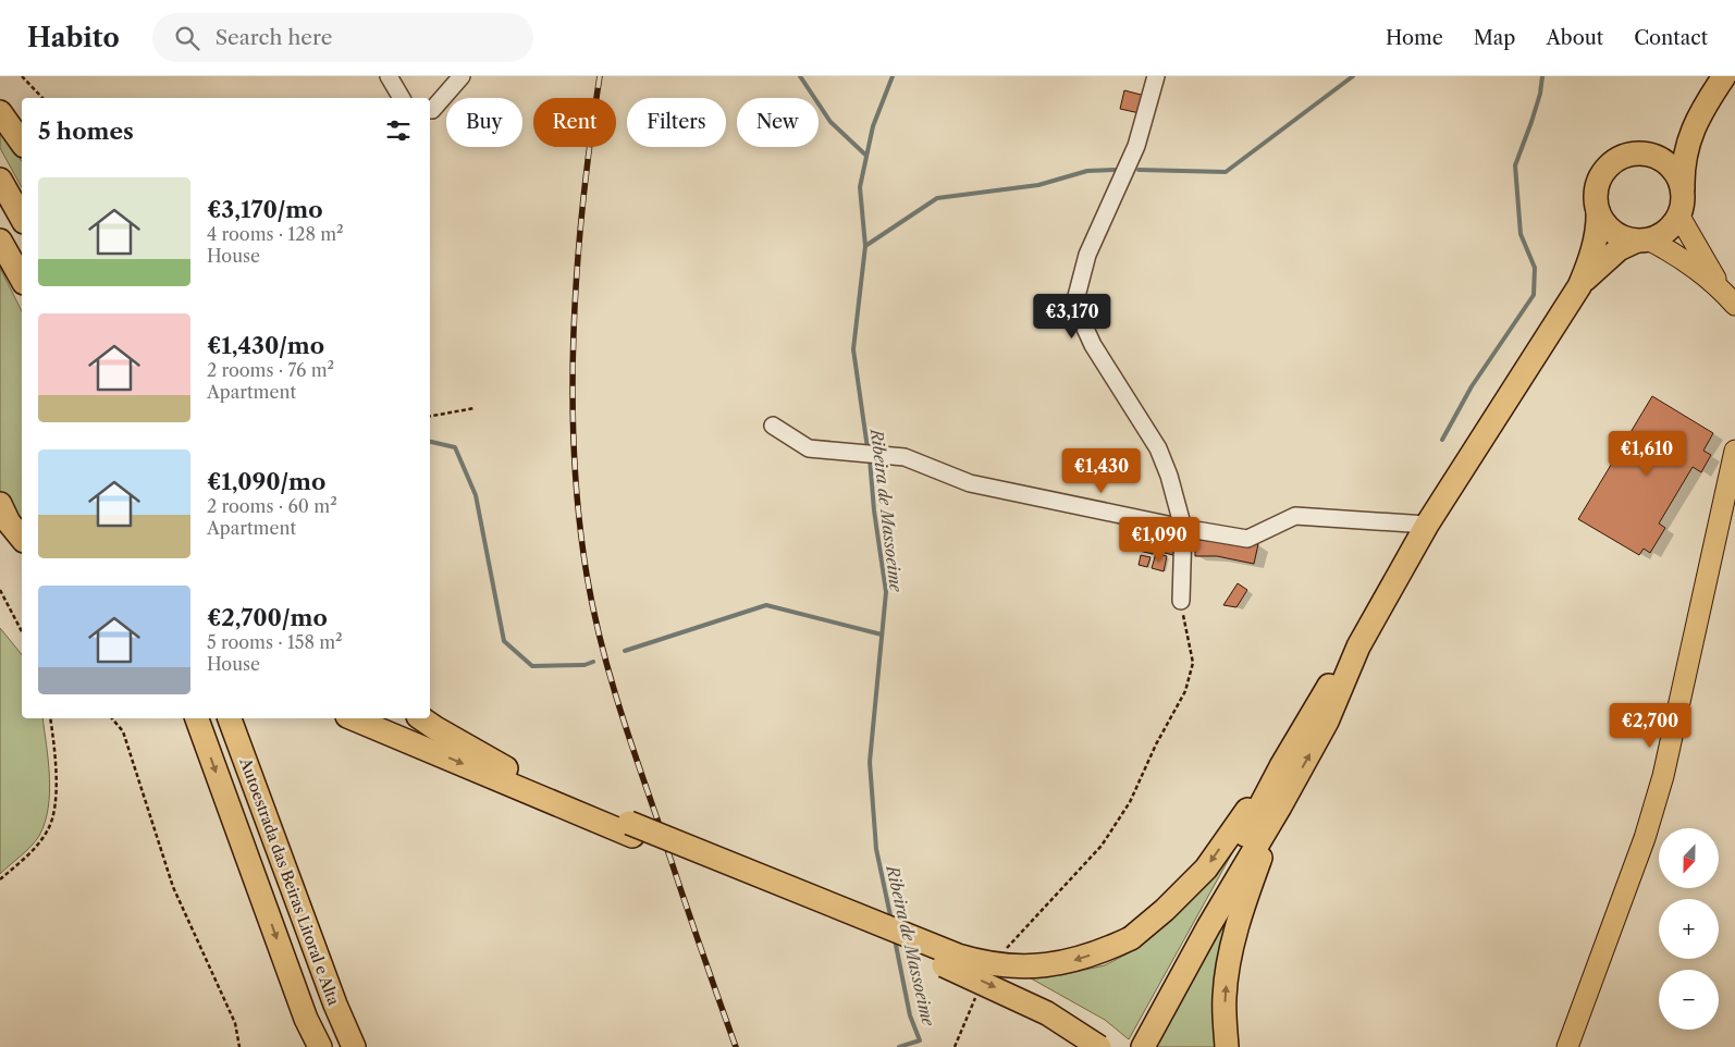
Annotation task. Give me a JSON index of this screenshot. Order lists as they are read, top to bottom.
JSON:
{
  "streets": {
    "highway": ["Autoestrada das Beiras Litoral e Alta"]
  },
  "water": ["Ribeira de Massoeime"],
  "north": "bottom",
  "page": {
    "header": "Habito",
    "search": "Search here",
    "nav": [
      "Home",
      "Map",
      "About",
      "Contact"
    ],
    "chip": [
      "Buy",
      "Rent",
      "Filters",
      "New"
    ],
    "heading": "5 homes",
    "list": [
      {
        "name": "€3,170/mo",
        "note": "4 rooms · 128 m² · House"
      },
      {
        "name": "€1,430/mo",
        "note": "2 rooms · 76 m² · Apartment"
      },
      {
        "name": "€1,090/mo",
        "note": "2 rooms · 60 m² · Apartment"
      },
      {
        "name": "€2,700/mo",
        "note": "5 rooms · 158 m² · House"
      }
    ],
    "price": [
      "€3,170",
      "€1,610",
      "€1,430",
      "€1,090",
      "€2,700"
    ],
    "map_buttons": ["+", "−"]
  }
}
